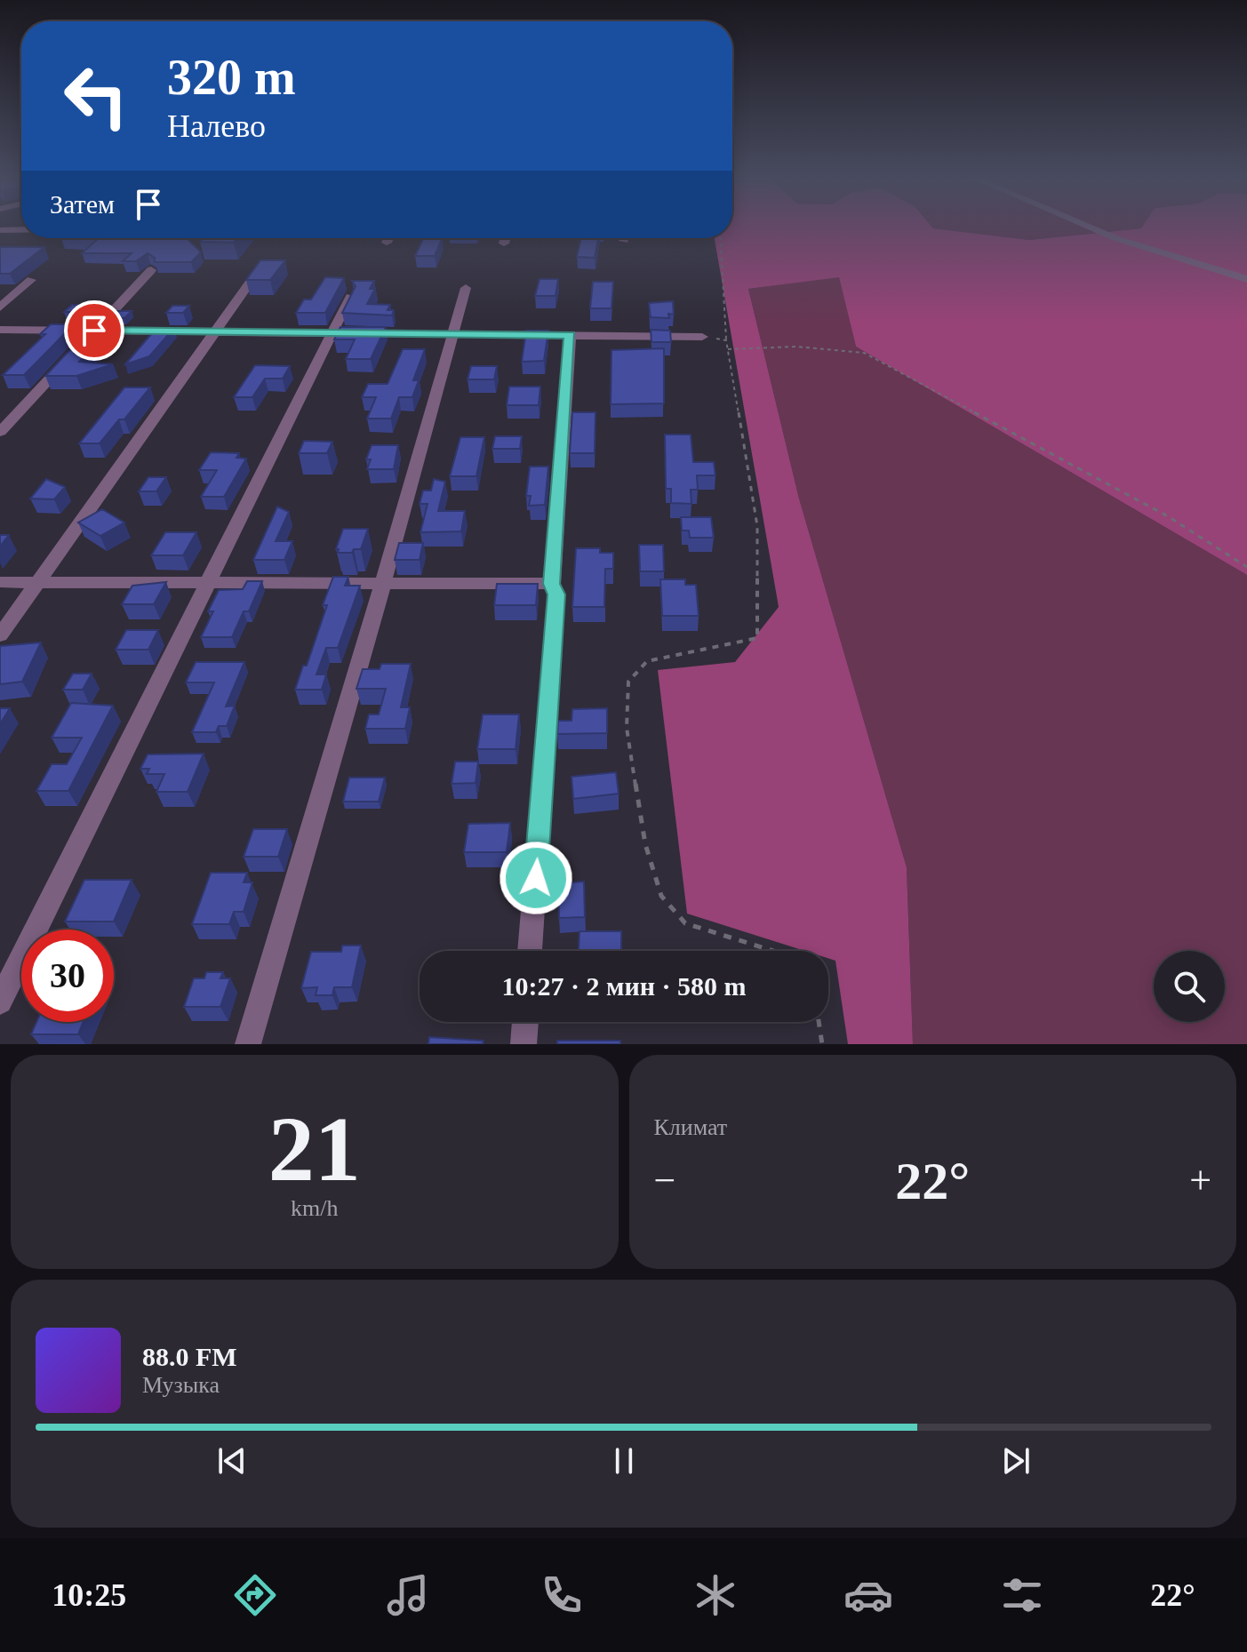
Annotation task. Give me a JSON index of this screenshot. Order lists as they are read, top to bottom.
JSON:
{
  "page": {
    "turn": ["320 m", "Налево"],
    "then": "Затем",
    "limit": "30",
    "trip": "10:27 · 2 мин · 580 m",
    "tile": [
      ["21", "km/h"],
      "Климат"
    ],
    "heat": ["−", "22°", "+"],
    "song": ["88.0 FM", "Музыка"],
    "tabs": ["10:25", "22°"]
  }
}
